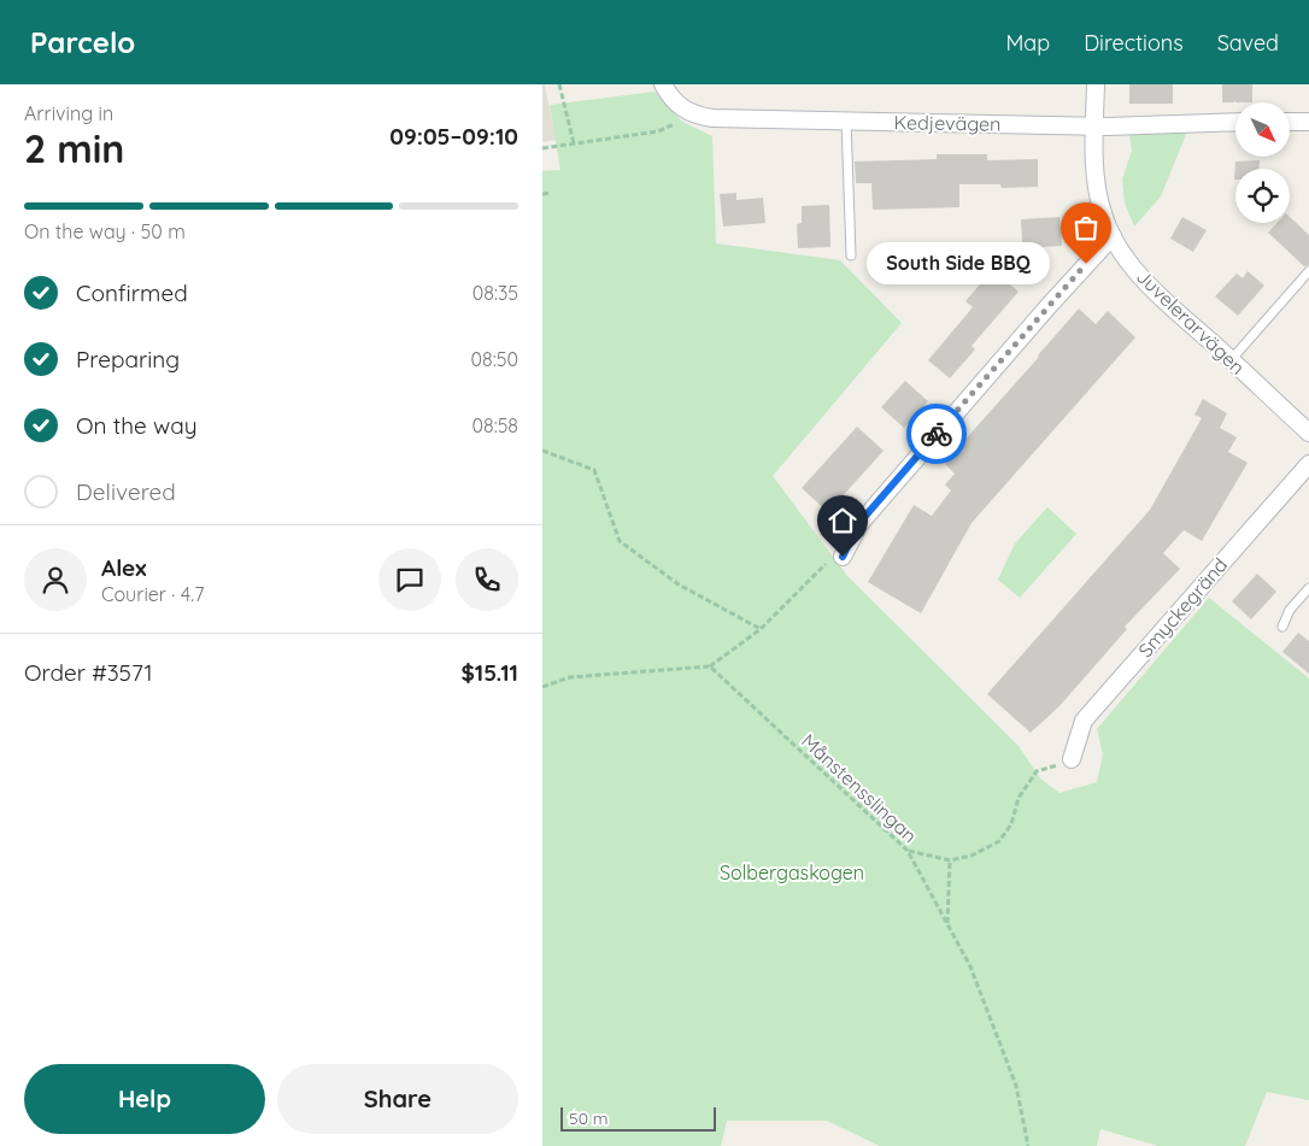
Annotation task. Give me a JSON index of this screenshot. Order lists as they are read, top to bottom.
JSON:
{
  "streets": {
    "street": ["Kedjevägen", "Juvelerarvägen", "Smyckegränd"],
    "path": ["Månstensslingan"]
  },
  "crossings": [
    ["Kedjevägen", "Juvelerarvägen"]
  ],
  "parks": ["Solbergaskogen"],
  "places": ["South Side BBQ"],
  "scale_bar": "50 m",
  "north": "bottom right",
  "page": {
    "header": "Parcelo",
    "nav": ["Map", "Directions", "Saved"],
    "heading": ["2 min", "Arriving in", "09:05–09:10"],
    "panel": [
      "Alex",
      "Courier · 4.7",
      "Order #3571",
      "$15.11"
    ],
    "bar": "On the way · 50 m",
    "bubble": "South Side BBQ",
    "list": [
      ["Confirmed", "08:35"],
      ["Preparing", "08:50"],
      ["On the way", "08:58"],
      "Delivered"
    ],
    "buttons": ["Help", "Share"],
    "scale": "50 m"
  }
}
